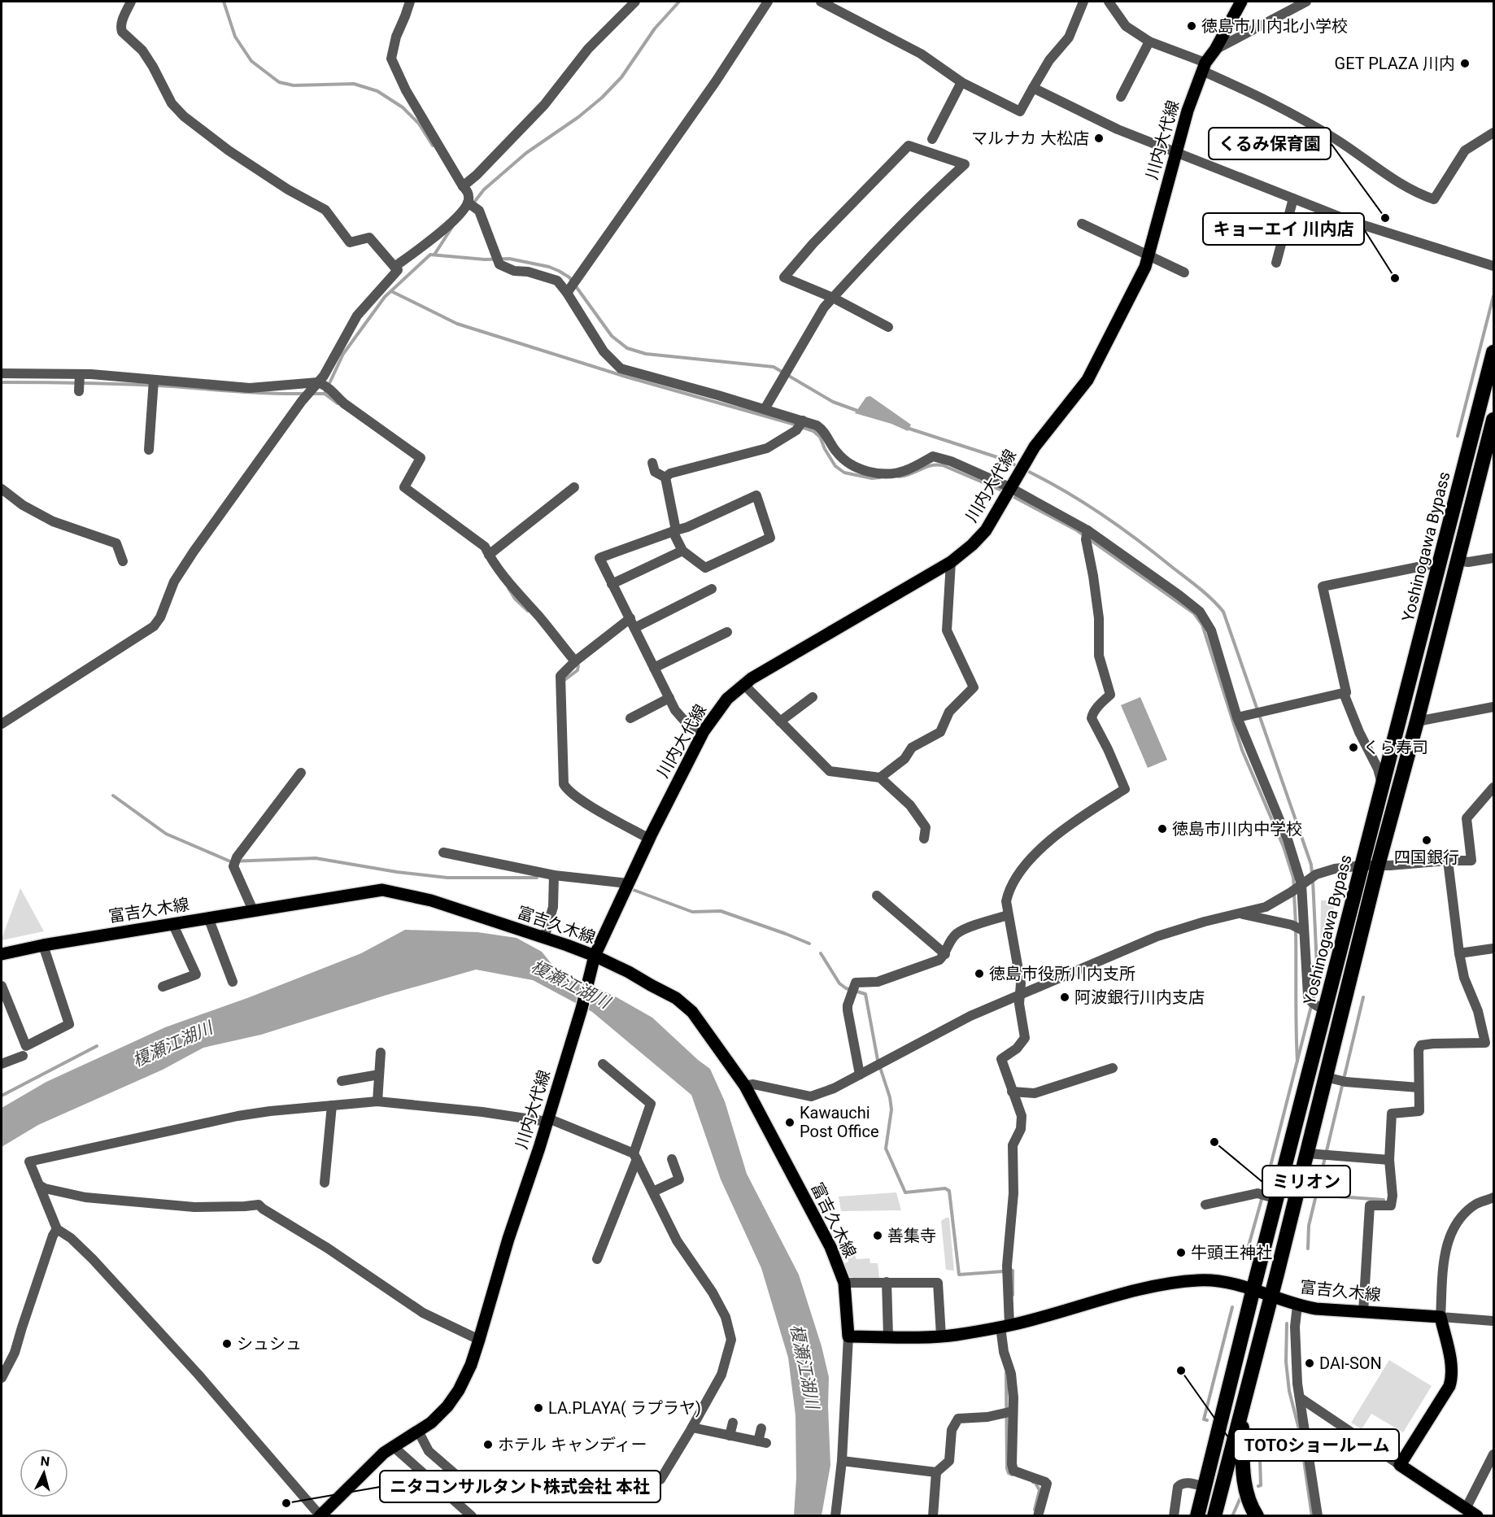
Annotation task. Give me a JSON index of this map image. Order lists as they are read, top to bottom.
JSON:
{
  "streets": {
    "highway": ["Yoshinogawa Bypass"],
    "main road": ["川内大代線", "富吉久木線"]
  },
  "crossings": [
    ["川内大代線", "富吉久木線"],
    ["Yoshinogawa Bypass", "富吉久木線"]
  ],
  "water": ["榎瀬江湖川"],
  "places": [
    "徳島市川内北小学校",
    "GET PLAZA 川内",
    "マルナカ 大松店",
    "くるみ保育園",
    "キョーエイ 川内店",
    "くら寿司",
    "徳島市川内中学校",
    "四国銀行",
    "徳島市役所川内支所",
    "阿波銀行川内支店",
    "Kawauchi Post Office",
    "ミリオン",
    "善集寺",
    "牛頭王神社",
    "シュシュ",
    "DAI-SON",
    "TOTOショールーム",
    "LA.PLAYA( ラプラヤ)",
    "ホテル キャンディー",
    "ニタコンサルタント株式会社 本社"
  ],
  "north": "top"
}
